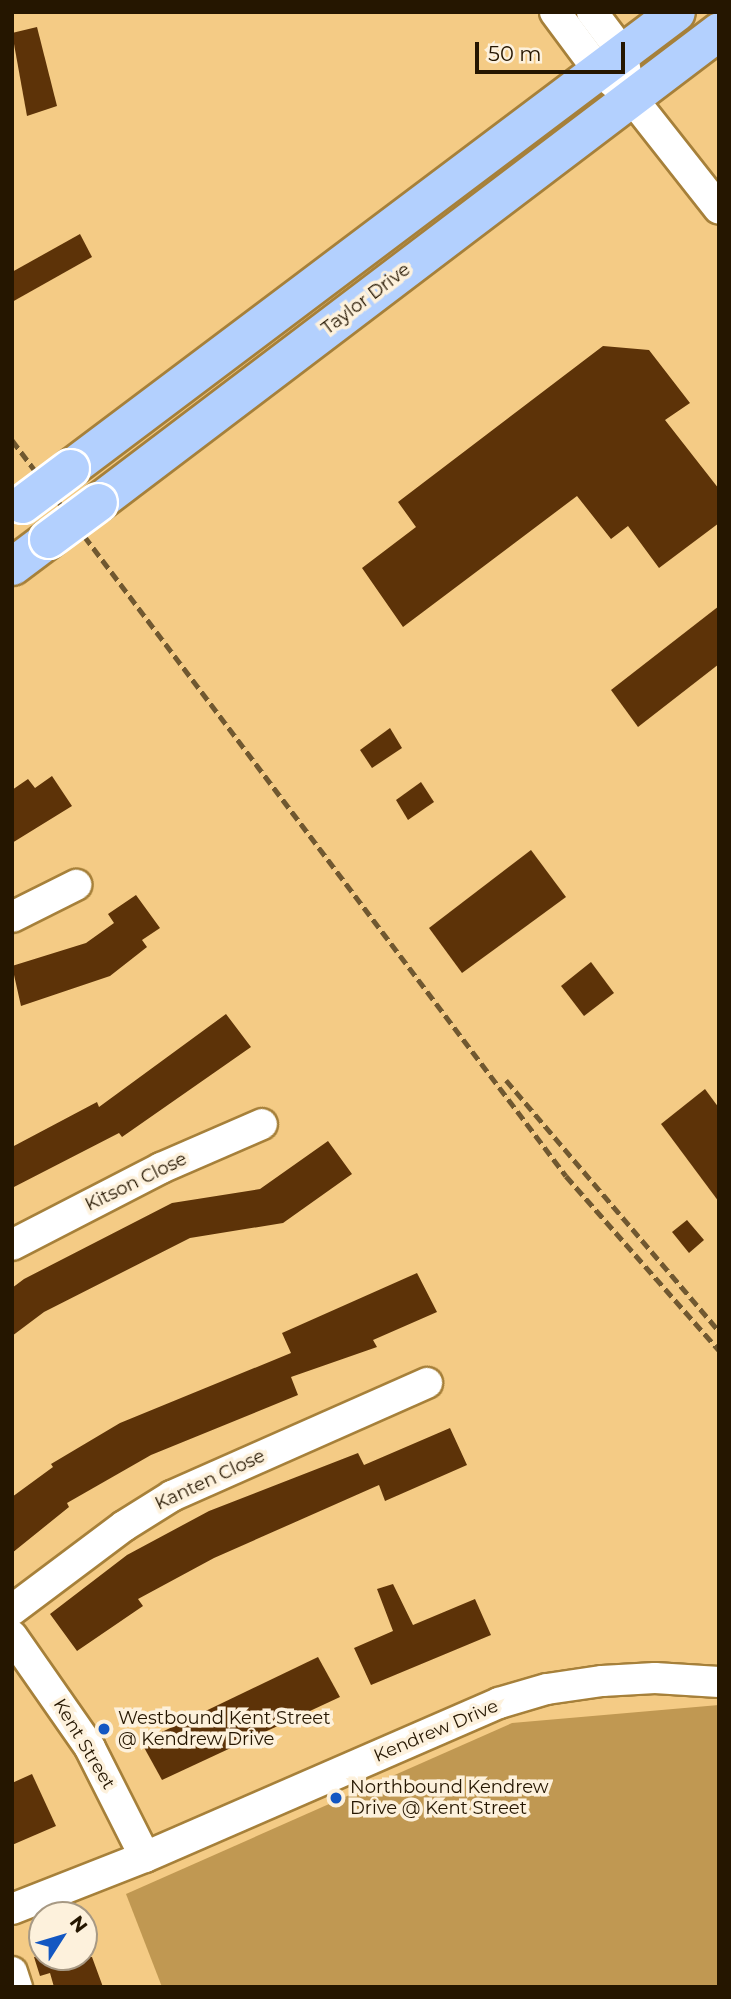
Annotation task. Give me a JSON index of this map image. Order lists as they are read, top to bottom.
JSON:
{
  "streets": {
    "main road": ["Taylor Drive"],
    "street": [
      "Kitson Close",
      "Kanten Close",
      "Kendrew Drive",
      "Kent Street"
    ]
  },
  "crossings": [
    ["Kendrew Drive", "Kent Street"]
  ],
  "places": ["Westbound Kent Street @ Kendrew Drive", "Northbound Kendrew Drive @ Kent Street"],
  "scale_bar": "50 m",
  "north": "top right"
}
